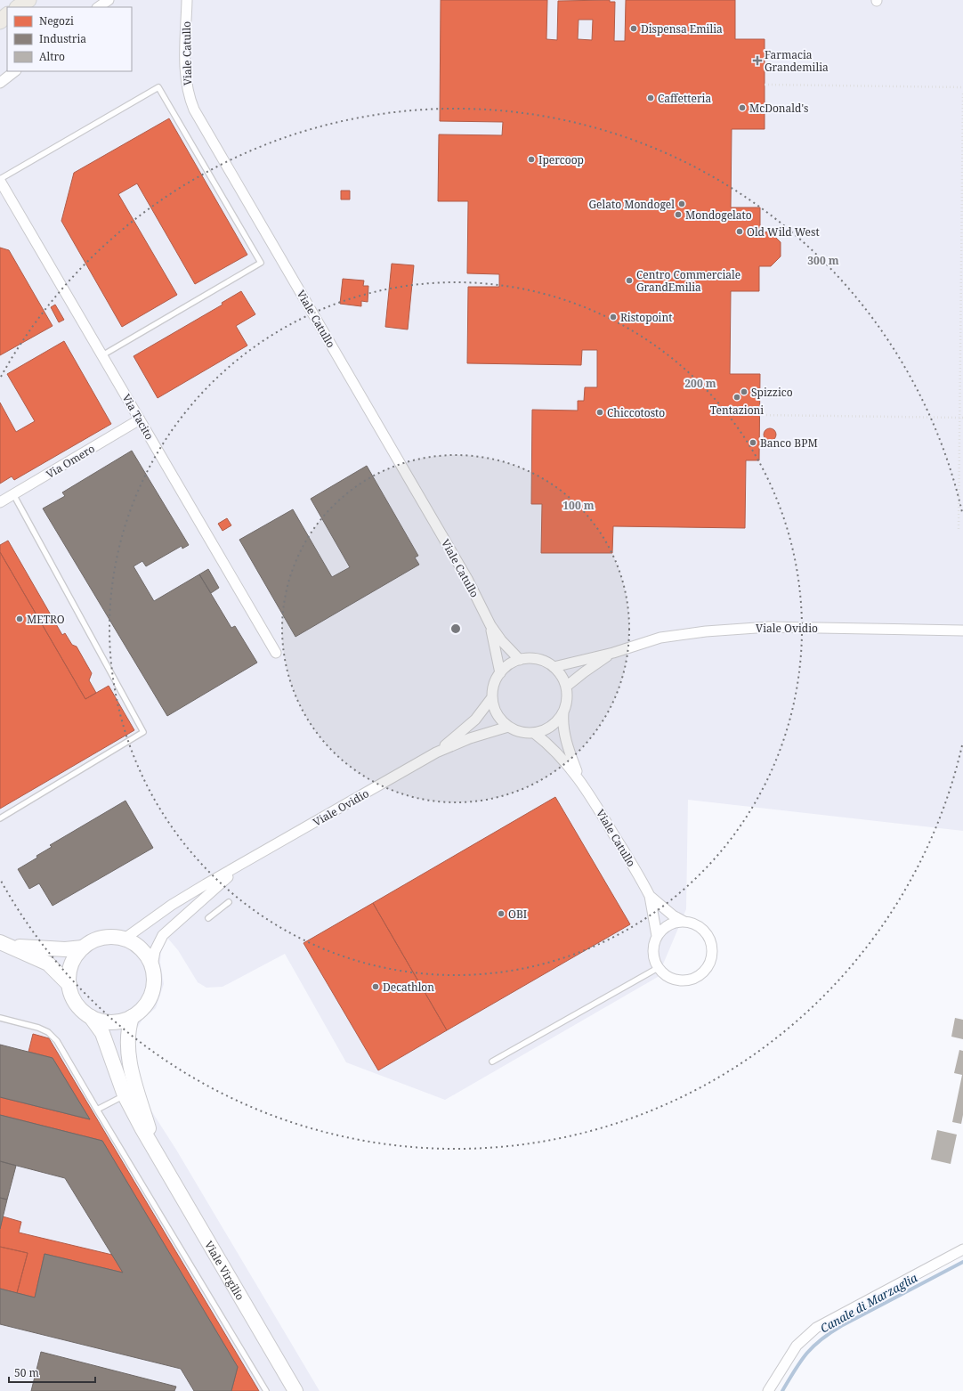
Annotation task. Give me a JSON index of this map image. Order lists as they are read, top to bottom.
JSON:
{
  "streets": {
    "street": [
      "Viale Catullo",
      "Via Tacito",
      "Via Omero",
      "Viale Ovidio",
      "Viale Virgilio"
    ]
  },
  "crossings": [
    ["Viale Catullo", "Viale Ovidio"],
    ["Via Tacito", "Via Omero"],
    ["Viale Ovidio", "Viale Virgilio"]
  ],
  "water": ["Canale di Marzaglia"],
  "places": {
    "other": [
      "Dispensa Emilia",
      "Caffetteria",
      "McDonald's",
      "Ipercoop",
      "Gelato Mondogel",
      "Mondogelato",
      "Old Wild West",
      "Centro Commerciale GrandEmilia",
      "Ristopoint",
      "Spizzico",
      "Tentazioni",
      "Chiccotosto",
      "Banco BPM",
      "METRO",
      "OBI",
      "Decathlon"
    ],
    "health": ["Farmacia Grandemilia"]
  },
  "legend": ["Negozi", "Industria", "Altro"],
  "scale_bar": "50 m",
  "rings": ["300 m", "200 m", "100 m"]
}
